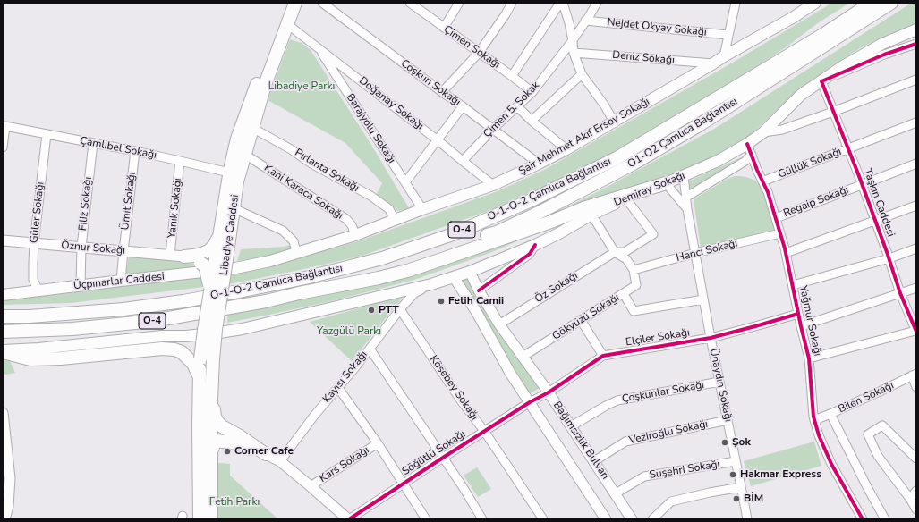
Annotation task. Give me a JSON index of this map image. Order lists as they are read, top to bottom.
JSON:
{
  "streets": {
    "main road": [
      "O1-O2 Çamlıca Bağlantısı",
      "Şair Mehmet Akif Ersoy Sokağı",
      "O-1-O-2 Çamlıca Bağlantısı",
      "Demiray Sokağı",
      "O-4",
      "Libadiye Caddesi",
      "Üçpınarlar Caddesi"
    ],
    "street": [
      "Nejdet Okyay Sokağı",
      "Çimen Sokağı",
      "Deniz Sokağı",
      "Coşkun Sokağı",
      "Doğanay Sokağı",
      "Çimen 5. Sokak",
      "Barajyolu Sokağı",
      "Çamlıbel Sokağı",
      "Güllük Sokağı",
      "Pırlanta Sokağı",
      "Kani Karaca Sokağı",
      "Ümit Sokağı",
      "Regaip Sokağı",
      "Taşkın Caddesi",
      "Filiz Sokağı",
      "Yanık Sokağı",
      "Güler Sokağı",
      "Öznur Sokağı",
      "Hancı Sokağı",
      "Öz Sokağı",
      "Gökyüzü Sokağı",
      "Yağmur Sokağı",
      "Elçiler Sokağı",
      "Kayısı Sokağı",
      "Ünaydın Sokağı",
      "Kösebey Sokağı",
      "Çoşkunlar Sokağı",
      "Bilen Sokağı",
      "Veziroğlu Sokağı",
      "Bağımsızlık Bulvarı",
      "Söğütlü Sokağı",
      "Kars Sokağı",
      "Suşehri Sokağı"
    ]
  },
  "crossings": [
    ["Nejdet Okyay Sokağı", "Çimen 5. Sokak"],
    ["Çimen Sokağı", "Çimen 5. Sokak"],
    ["Deniz Sokağı", "Şair Mehmet Akif Ersoy Sokağı"],
    ["Coşkun Sokağı", "Çimen 5. Sokak"],
    ["Coşkun Sokağı", "Şair Mehmet Akif Ersoy Sokağı"],
    ["Doğanay Sokağı", "Çimen 5. Sokak"],
    ["Doğanay Sokağı", "Barajyolu Sokağı"],
    ["Doğanay Sokağı", "Şair Mehmet Akif Ersoy Sokağı"],
    ["Doğanay Sokağı", "Libadiye Caddesi"],
    ["Barajyolu Sokağı", "Şair Mehmet Akif Ersoy Sokağı"],
    ["O1-O2 Çamlıca Bağlantısı", "O-1-O-2 Çamlıca Bağlantısı"],
    ["Şair Mehmet Akif Ersoy Sokağı", "Pırlanta Sokağı"],
    ["Şair Mehmet Akif Ersoy Sokağı", "Kani Karaca Sokağı"],
    ["Şair Mehmet Akif Ersoy Sokağı", "Libadiye Caddesi"],
    ["Şair Mehmet Akif Ersoy Sokağı", "Üçpınarlar Caddesi"],
    ["Çamlıbel Sokağı", "Ümit Sokağı"],
    ["Çamlıbel Sokağı", "Filiz Sokağı"],
    ["Çamlıbel Sokağı", "Yanık Sokağı"],
    ["Çamlıbel Sokağı", "Güler Sokağı"],
    ["Çamlıbel Sokağı", "Libadiye Caddesi"],
    ["Güllük Sokağı", "Taşkın Caddesi"],
    ["Güllük Sokağı", "Yağmur Sokağı"],
    ["Pırlanta Sokağı", "Libadiye Caddesi"],
    ["Demiray Sokağı", "Taşkın Caddesi"],
    ["Demiray Sokağı", "Öz Sokağı"],
    ["Demiray Sokağı", "Yağmur Sokağı"],
    ["Demiray Sokağı", "Kayısı Sokağı"],
    ["Demiray Sokağı", "Ünaydın Sokağı"],
    ["Demiray Sokağı", "Bağımsızlık Bulvarı"],
    ["Kani Karaca Sokağı", "Libadiye Caddesi"],
    ["Ümit Sokağı", "Öznur Sokağı"],
    ["Regaip Sokağı", "Taşkın Caddesi"],
    ["Regaip Sokağı", "Yağmur Sokağı"],
    ["Filiz Sokağı", "Öznur Sokağı"],
    ["Filiz Sokağı", "Üçpınarlar Caddesi"],
    ["Yanık Sokağı", "Öznur Sokağı"],
    ["Güler Sokağı", "Öznur Sokağı"],
    ["Güler Sokağı", "Üçpınarlar Caddesi"],
    ["Libadiye Caddesi", "Üçpınarlar Caddesi"],
    ["Hancı Sokağı", "Gökyüzü Sokağı"],
    ["Hancı Sokağı", "Yağmur Sokağı"],
    ["Hancı Sokağı", "Ünaydın Sokağı"],
    ["Öz Sokağı", "Bağımsızlık Bulvarı"],
    ["Gökyüzü Sokağı", "Bağımsızlık Bulvarı"],
    ["Yağmur Sokağı", "Elçiler Sokağı"],
    ["Yağmur Sokağı", "Bilen Sokağı"],
    ["Elçiler Sokağı", "Ünaydın Sokağı"],
    ["Elçiler Sokağı", "Bağımsızlık Bulvarı"],
    ["Elçiler Sokağı", "Söğütlü Sokağı"],
    ["Kayısı Sokağı", "Kösebey Sokağı"],
    ["Ünaydın Sokağı", "Çoşkunlar Sokağı"],
    ["Ünaydın Sokağı", "Veziroğlu Sokağı"],
    ["Ünaydın Sokağı", "Suşehri Sokağı"],
    ["Kösebey Sokağı", "Söğütlü Sokağı"],
    ["Çoşkunlar Sokağı", "Bağımsızlık Bulvarı"],
    ["Veziroğlu Sokağı", "Bağımsızlık Bulvarı"],
    ["Bağımsızlık Bulvarı", "Söğütlü Sokağı"],
    ["Bağımsızlık Bulvarı", "Suşehri Sokağı"]
  ],
  "parks": ["Libadiye Parkı", "Yazgülü Parkı", "Fetih Parkı"],
  "places": [
    "Fetih Camii",
    "PTT",
    "Şok",
    "Corner Cafe",
    "Hakmar Express",
    "BİM"
  ]
}
